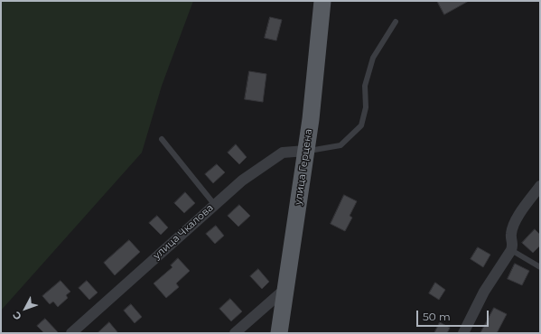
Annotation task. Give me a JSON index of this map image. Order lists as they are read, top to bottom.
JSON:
{
  "streets": {
    "main road": ["улица Герцена"],
    "street": ["улица Чкалова"]
  },
  "crossings": [
    ["улица Герцена", "улица Чкалова"]
  ],
  "scale_bar": "50 m",
  "north": "bottom left"
}
